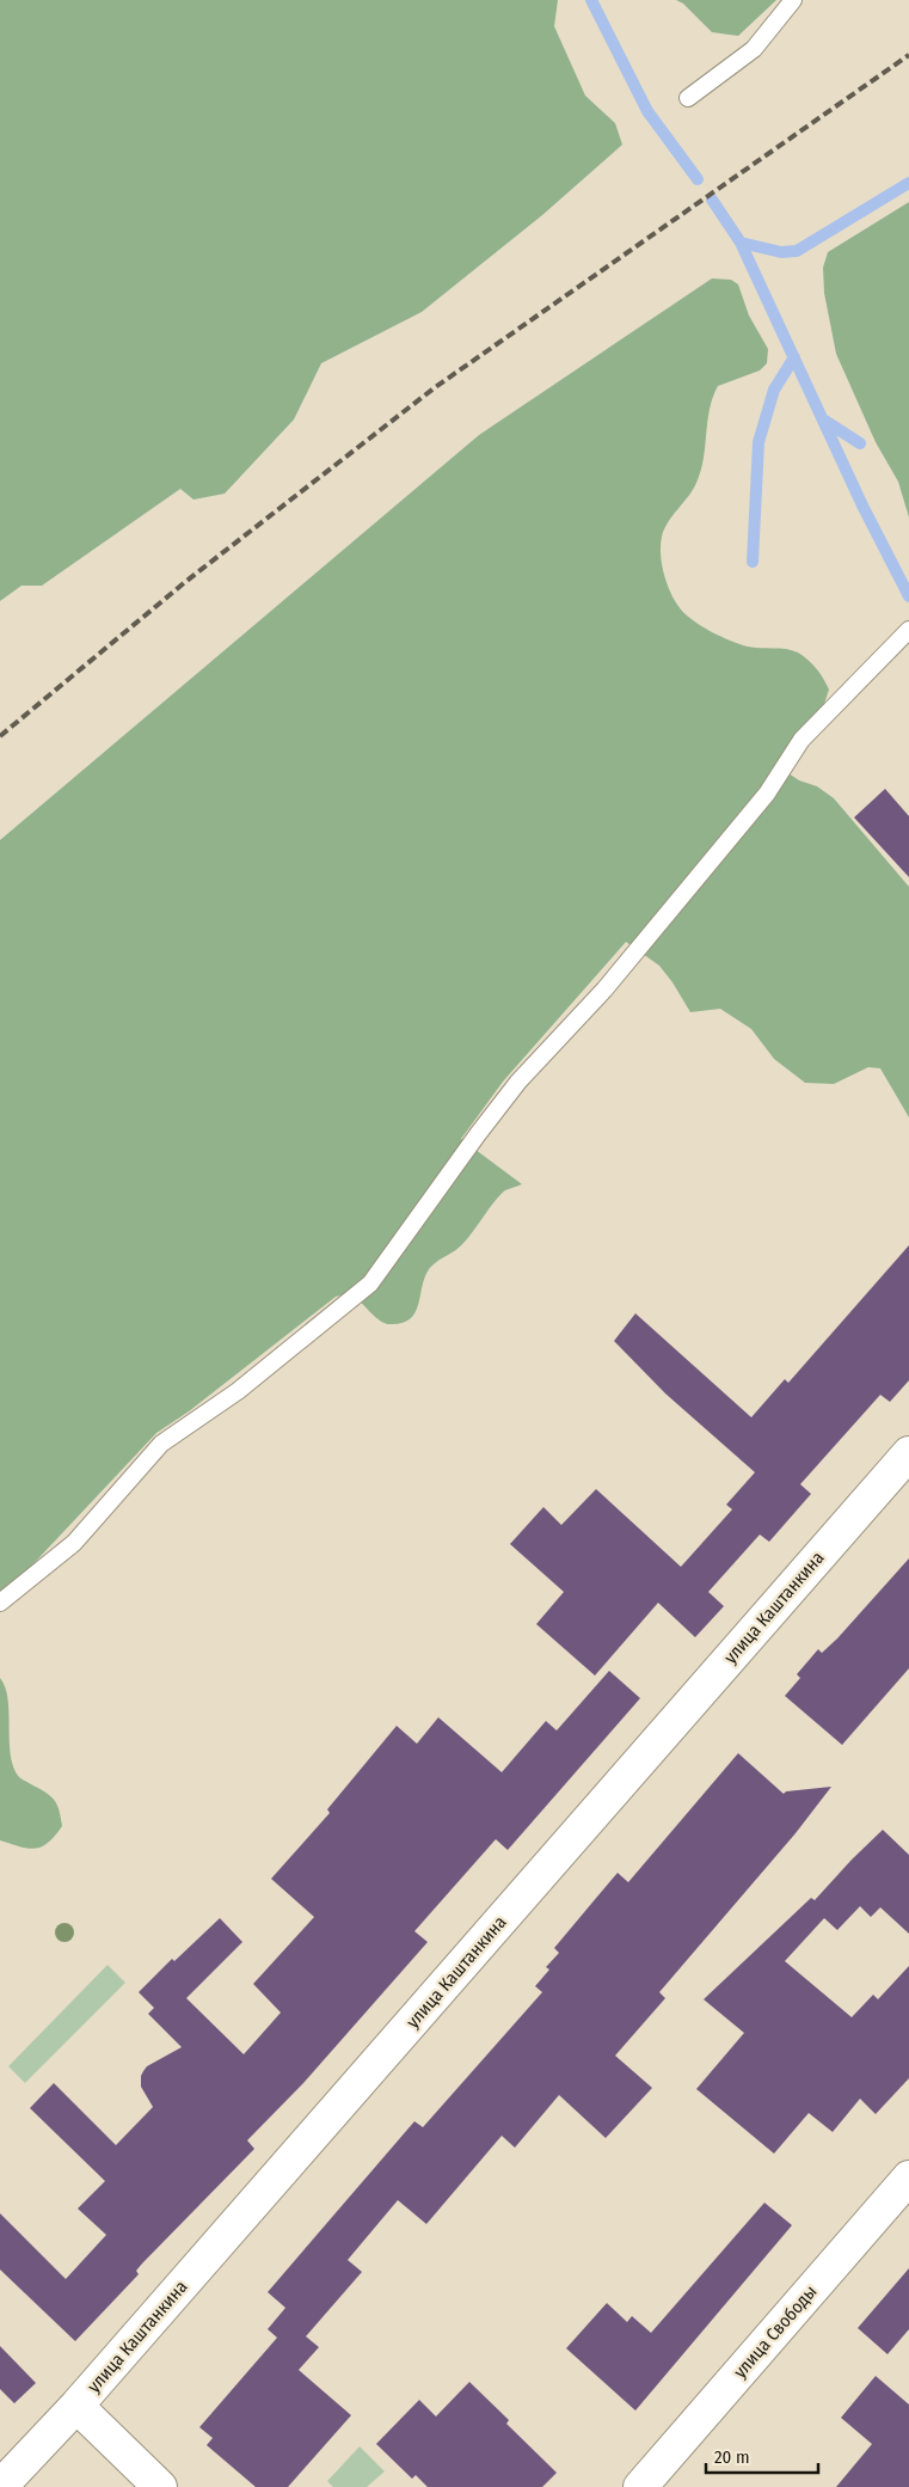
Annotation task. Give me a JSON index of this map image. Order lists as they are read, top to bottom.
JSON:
{
  "streets": {
    "street": ["улица Каштанкина", "улица Свободы"]
  },
  "scale_bar": "20 m"
}
